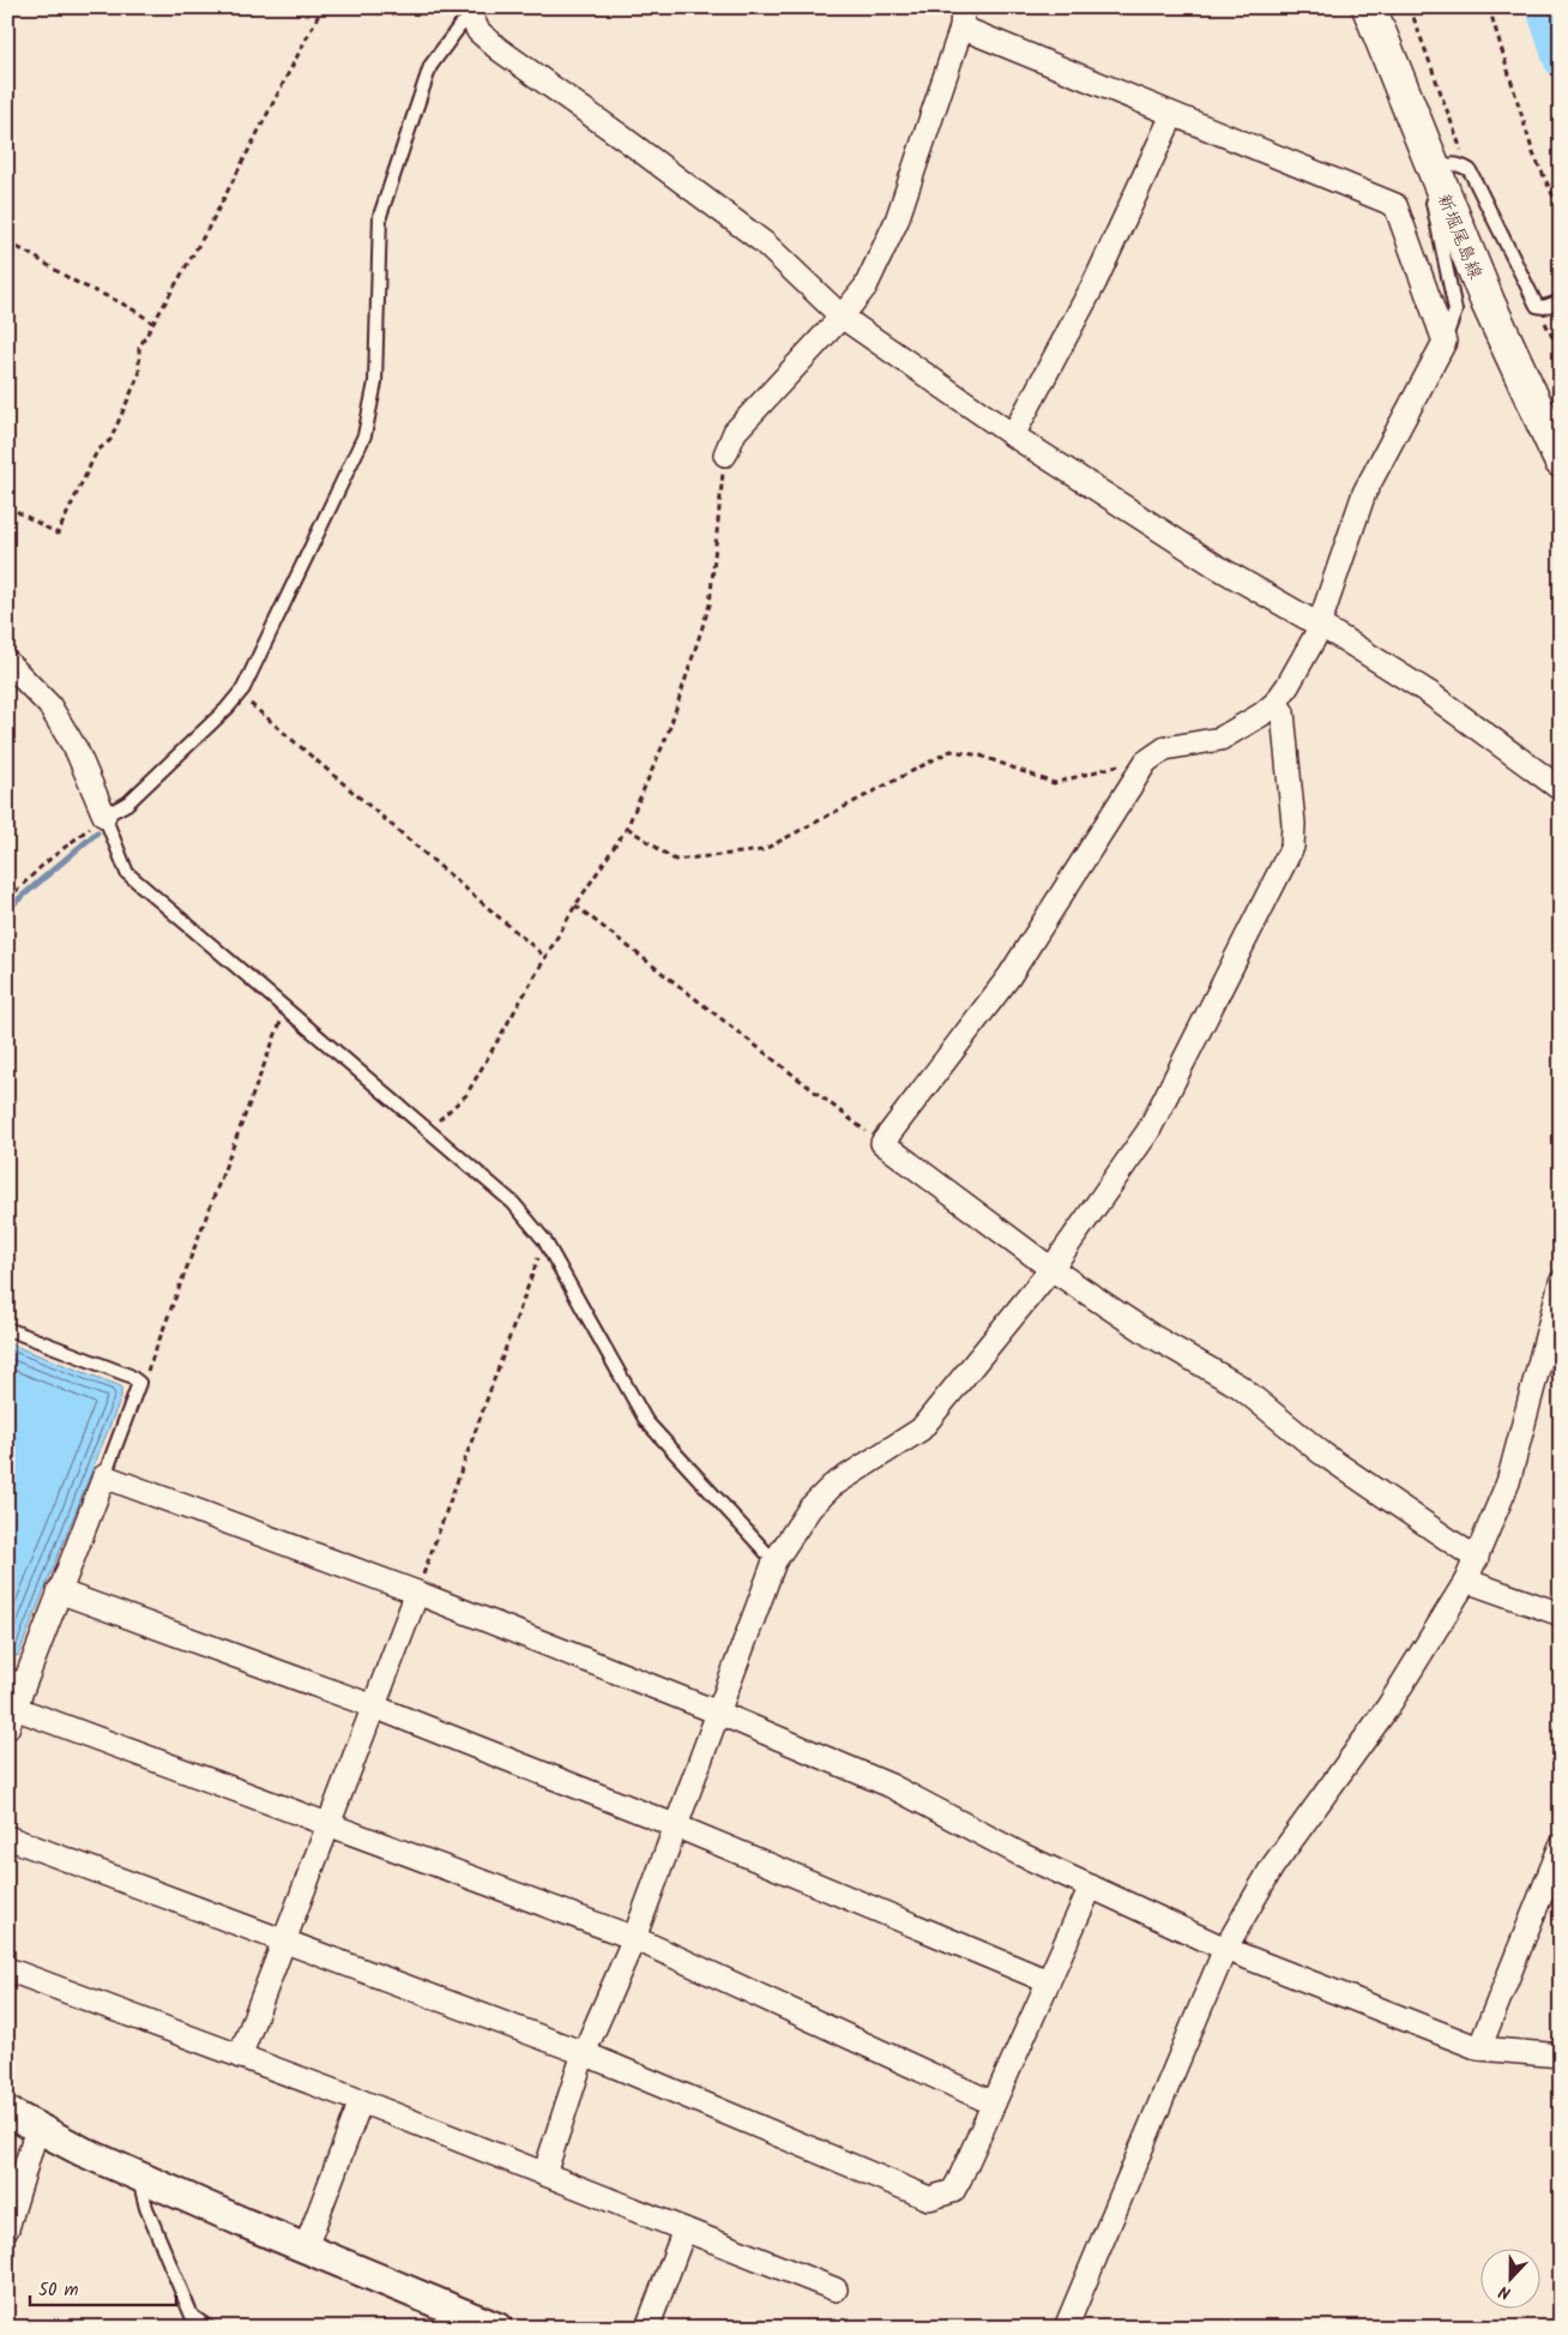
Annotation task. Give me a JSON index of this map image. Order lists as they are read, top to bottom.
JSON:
{
  "streets": {
    "main road": ["新堀尾島線"]
  },
  "scale_bar": "50 m",
  "north": "bottom"
}
